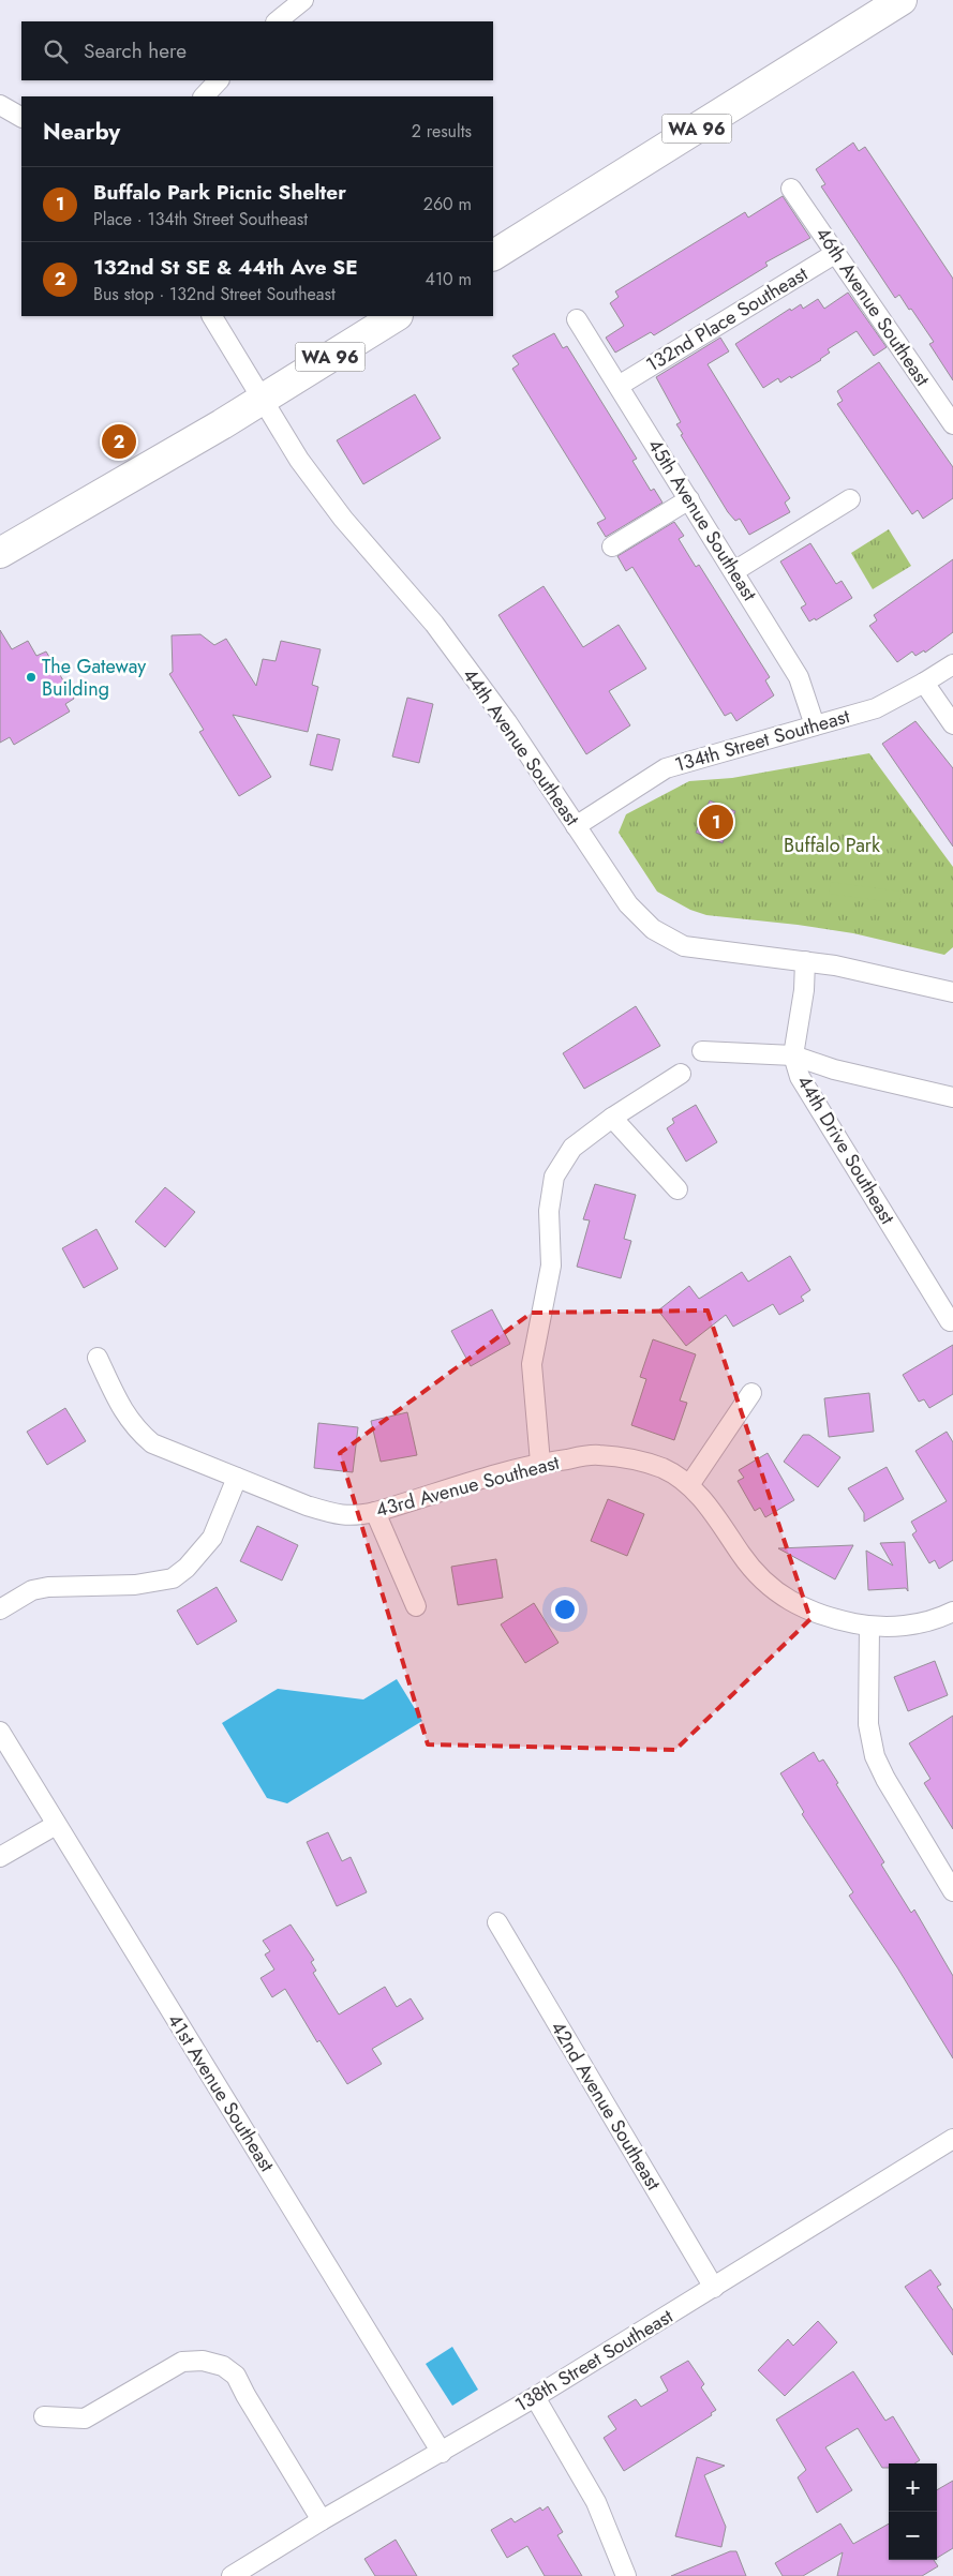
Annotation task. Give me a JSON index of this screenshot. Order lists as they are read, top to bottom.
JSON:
{
  "streets": {
    "main road": ["WA 96"],
    "street": [
      "46th Avenue Southeast",
      "132nd Place Southeast",
      "45th Avenue Southeast",
      "134th Street Southeast",
      "44th Avenue Southeast",
      "44th Drive Southeast",
      "43rd Avenue Southeast",
      "41st Avenue Southeast",
      "42nd Avenue Southeast",
      "138th Street Southeast"
    ]
  },
  "crossings": [
    ["WA 96", "44th Avenue Southeast"],
    ["46th Avenue Southeast", "132nd Place Southeast"],
    ["132nd Place Southeast", "45th Avenue Southeast"],
    ["45th Avenue Southeast", "134th Street Southeast"],
    ["134th Street Southeast", "44th Avenue Southeast"],
    ["44th Avenue Southeast", "44th Drive Southeast"],
    ["41st Avenue Southeast", "138th Street Southeast"],
    ["42nd Avenue Southeast", "138th Street Southeast"]
  ],
  "parks": ["Buffalo Park"],
  "places": ["The Gateway Building"],
  "page": {
    "search": "Search here",
    "heading": ["Nearby", "2 results"],
    "list": [
      {
        "mark": "1",
        "name": "Buffalo Park Picnic Shelter",
        "note": "Place · 134th Street Southeast",
        "value": "260 m"
      },
      {
        "mark": "2",
        "name": "132nd St SE & 44th Ave SE",
        "note": "Bus stop · 132nd Street Southeast",
        "value": "410 m"
      }
    ],
    "pins": ["2", "1"],
    "map_buttons": ["+", "−"]
  }
}
